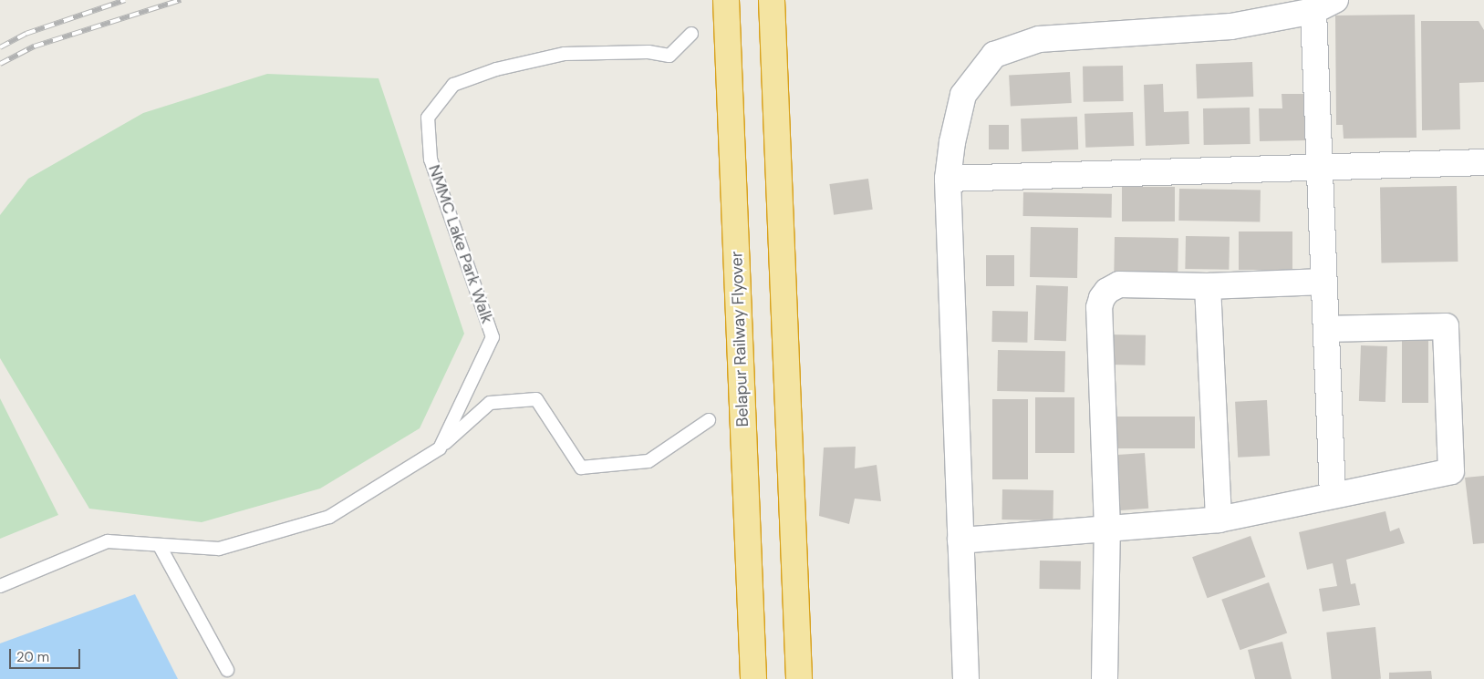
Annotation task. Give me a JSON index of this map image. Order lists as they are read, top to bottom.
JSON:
{
  "streets": {
    "highway": ["Belapur Railway Flyover"],
    "lane": ["NMMC Lake Park Walk"]
  },
  "scale_bar": "20 m"
}
